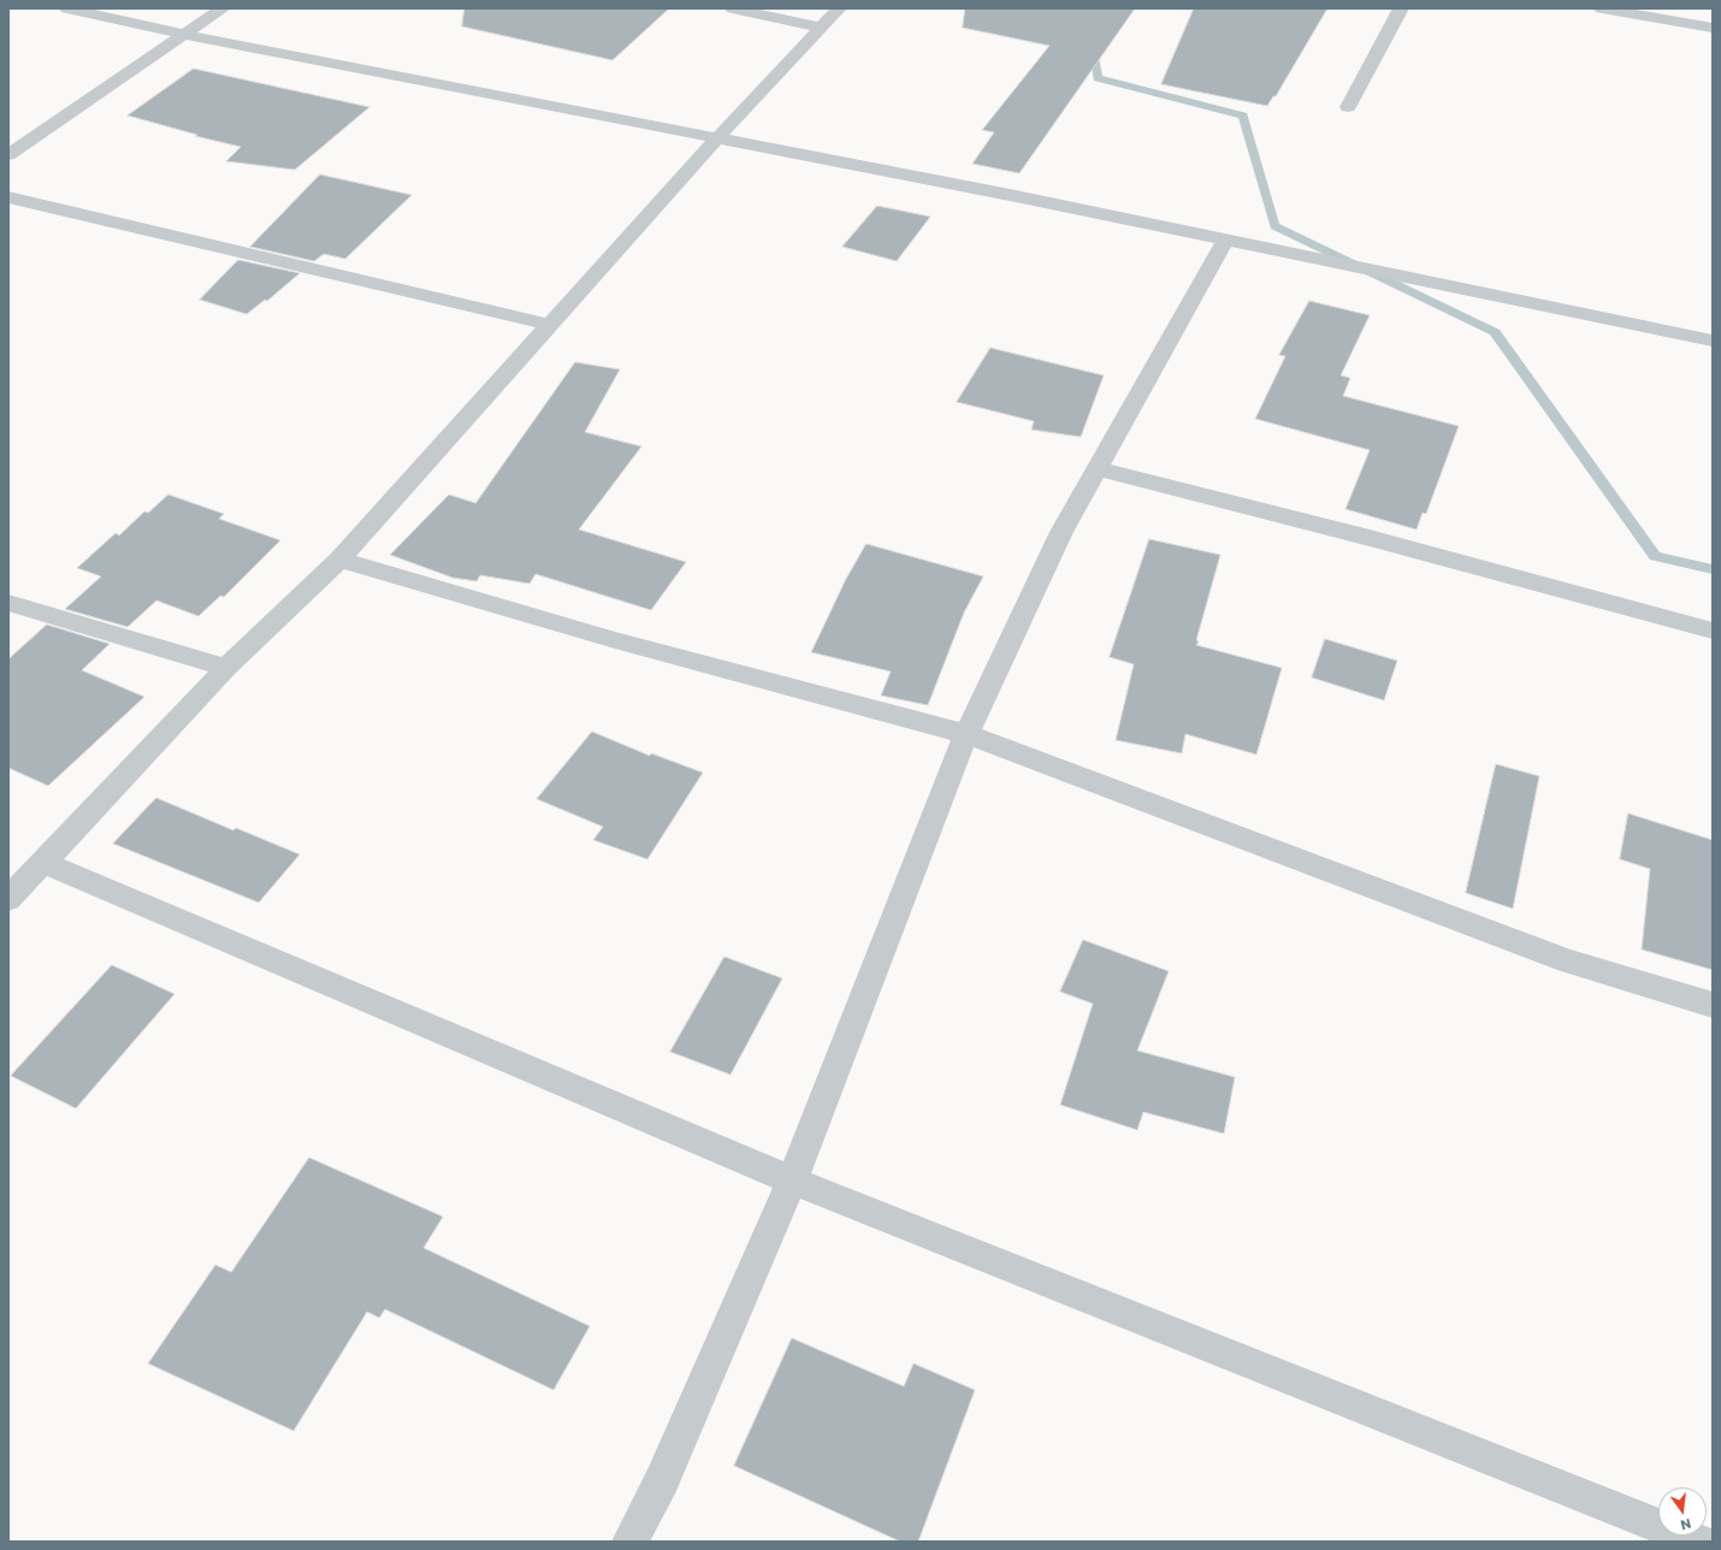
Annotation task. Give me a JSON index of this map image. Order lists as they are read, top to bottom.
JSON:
{
  "north": "bottom"
}
